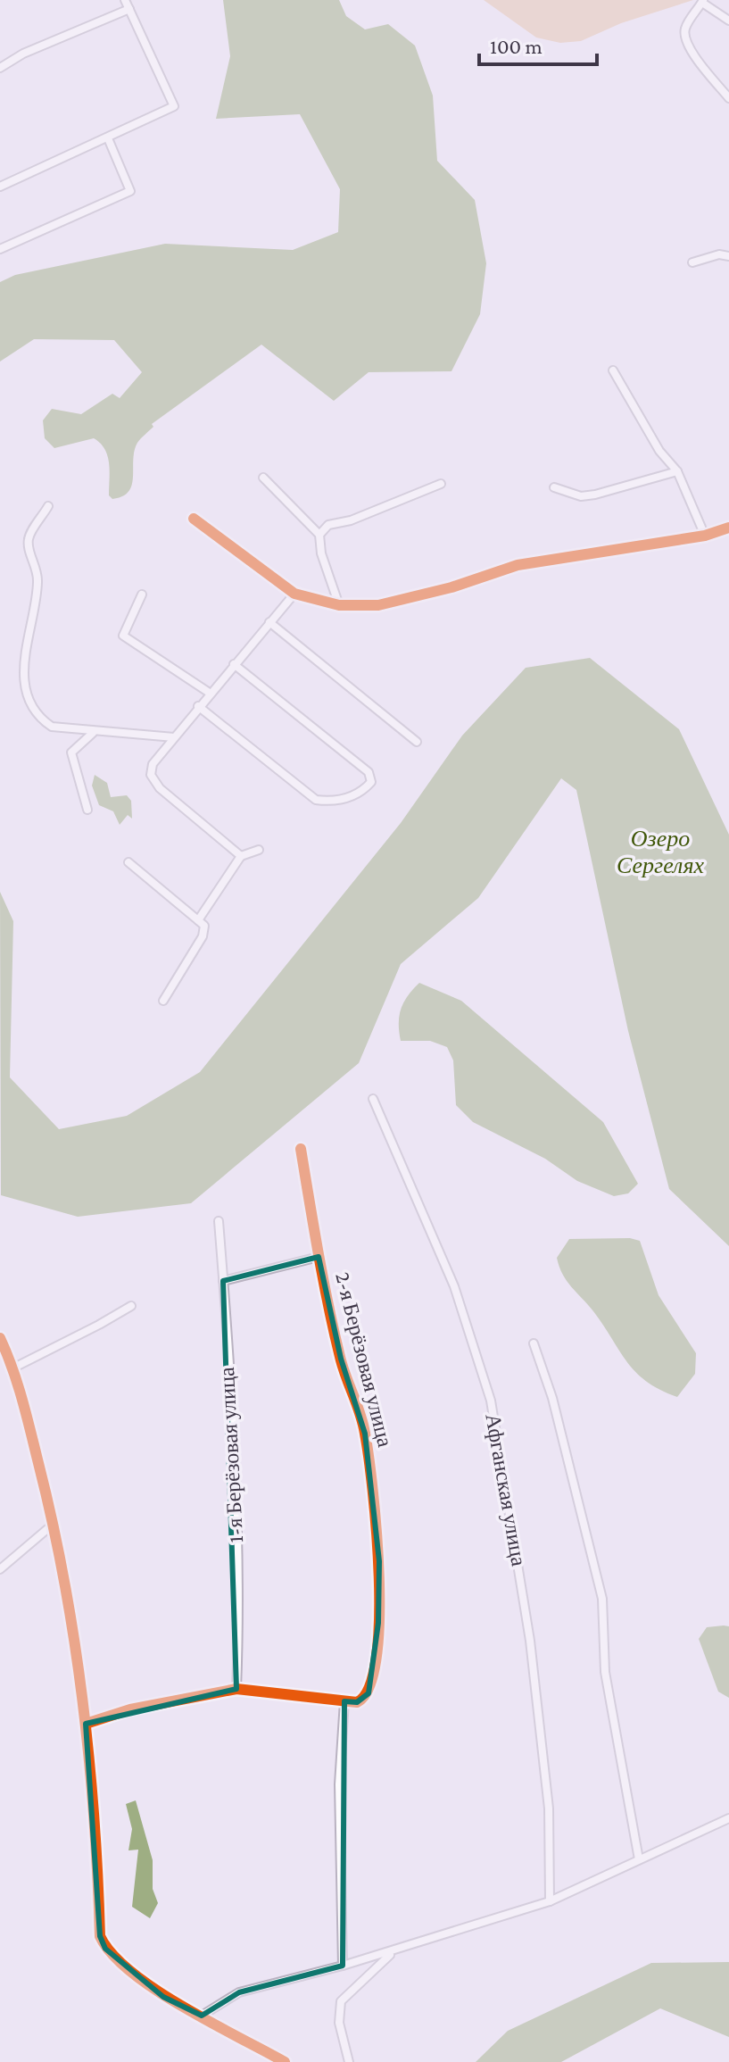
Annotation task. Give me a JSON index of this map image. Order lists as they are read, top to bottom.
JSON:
{
  "streets": {
    "street": ["2-я Берёзовая улица", "1-я Берёзовая улица", "Афганская улица"]
  },
  "water": ["Озеро Сергелях"],
  "scale_bar": "100 m"
}
